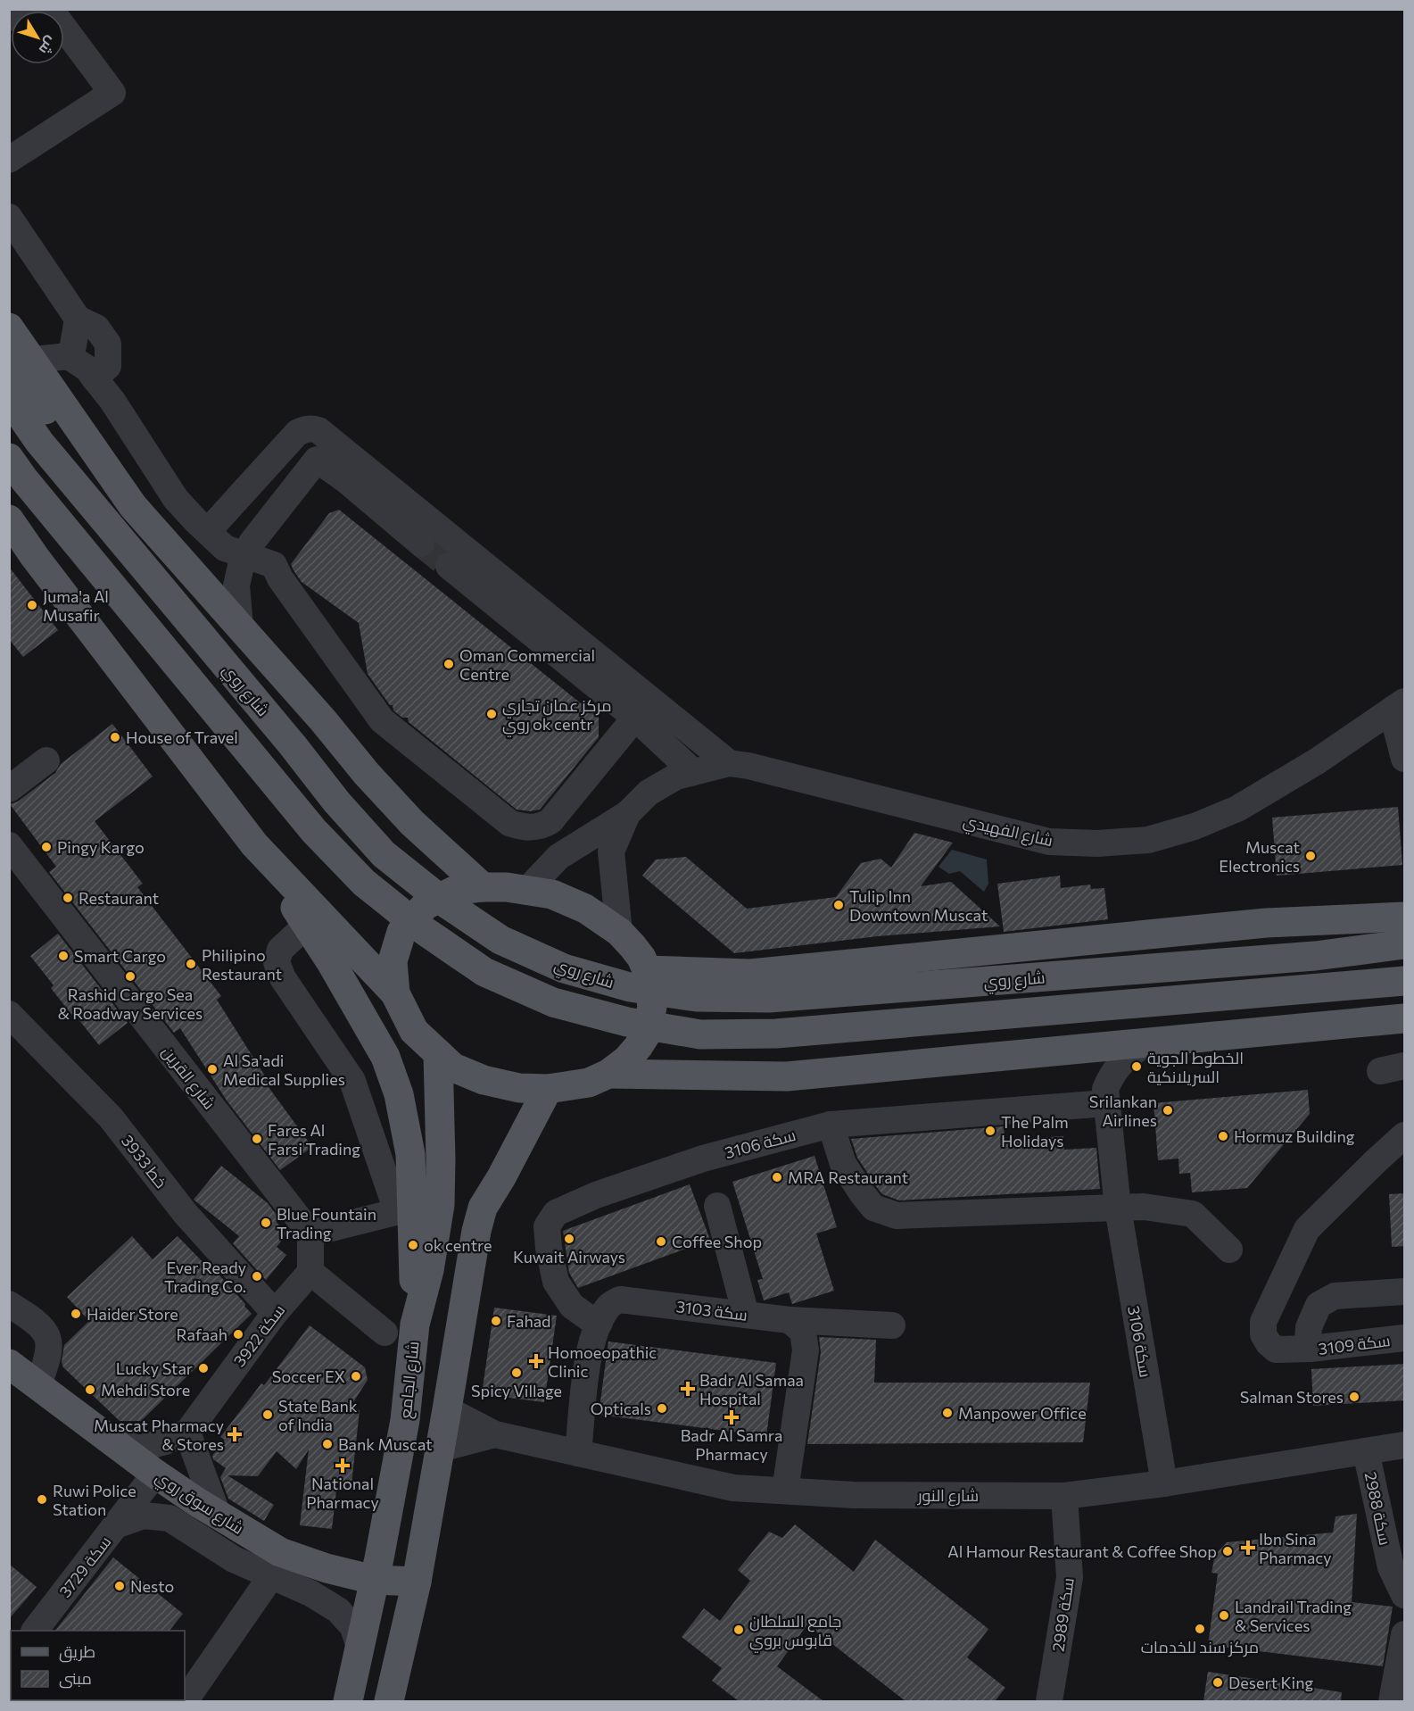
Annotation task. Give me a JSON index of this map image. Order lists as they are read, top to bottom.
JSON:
{
  "streets": {
    "main road": ["شارع روي", "شارع الجامع", "شارع سوق روي"],
    "street": [
      "شارع الفهيدي",
      "شارع القرين",
      "سكة 3106",
      "3933 خط",
      "سكة 3103",
      "سكة 3922",
      "سكة 3109",
      "شارع النور",
      "سكة 2988",
      "سكة 3729",
      "سكة 2989"
    ]
  },
  "crossings": [
    ["سكة 3106", "سكة 3103"],
    ["سكة 3106", "شارع النور"],
    ["3933 خط", "سكة 3922"],
    ["سكة 3103", "شارع النور"],
    ["شارع الجامع", "شارع سوق روي"],
    ["شارع النور", "سكة 2988"],
    ["شارع النور", "سكة 2989"],
    ["شارع سوق روي", "سكة 3729"]
  ],
  "places": {
    "other": [
      "Juma'a Al Musafir",
      "Oman Commercial Centre",
      "مركز عمان تجاري روي ok centr",
      "House of Travel",
      "Pingy Kargo",
      "Muscat Electronics",
      "Restaurant",
      "Tulip Inn Downtown Muscat",
      "Smart Cargo",
      "Philipino Restaurant",
      "Rashid Cargo Sea & Roadway Services",
      "الخطوط الجوية السريلانكية",
      "Al Sa'adi Medical Supplies",
      "Srilankan Airlines",
      "The Palm Holidays",
      "Hormuz Building",
      "Fares Al Farsi Trading",
      "MRA Restaurant",
      "Blue Fountain Trading",
      "Kuwait Airways",
      "Coffee Shop",
      "ok centre",
      "Ever Ready Trading Co.",
      "Haider Store",
      "Fahad",
      "Rafaah",
      "Lucky Star",
      "Spicy Village",
      "Soccer EX",
      "Mehdi Store",
      "Salman Stores",
      "Opticals",
      "Manpower Office",
      "State Bank of India",
      "Bank Muscat",
      "Ruwi Police Station",
      "Al Hamour Restaurant & Coffee Shop",
      "Nesto",
      "Landrail Trading & Services",
      "مركز سند للخدمات",
      "جامع السلطان قابوس بروي",
      "Desert King"
    ],
    "health": [
      "Homoeopathic Clinic",
      "Badr Al Samaa Hospital",
      "Badr Al Samra Pharmacy",
      "Muscat Pharmacy & Stores",
      "National Pharmacy",
      "Ibn Sina Pharmacy"
    ]
  },
  "legend": ["طريق", "مبنى"],
  "north": "bottom right"
}
